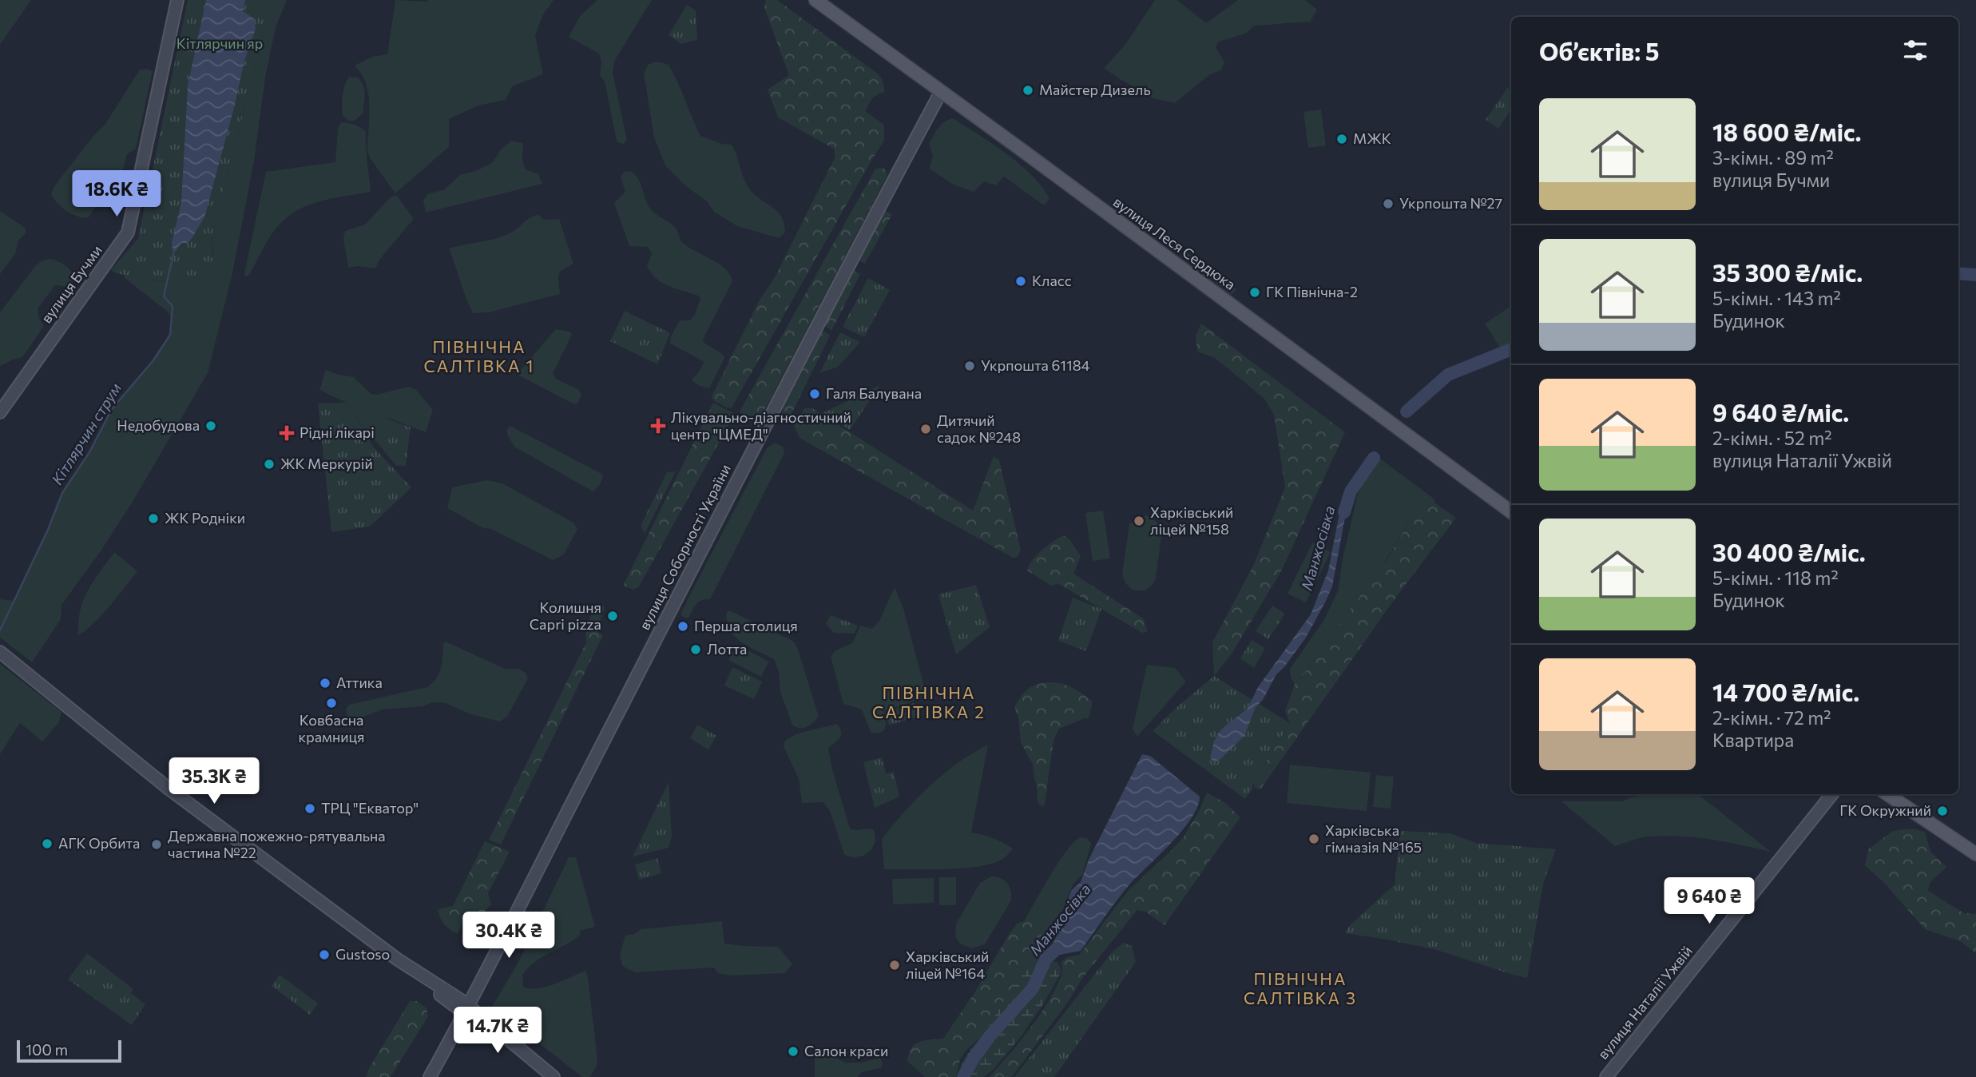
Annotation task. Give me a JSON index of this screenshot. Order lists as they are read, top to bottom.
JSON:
{
  "streets": {
    "main road": ["вулиця Леся Сердюка"],
    "street": ["вулиця Бучми", "вулиця Соборності України", "вулиця Наталії Ужвій"]
  },
  "crossings": [
    ["вулиця Леся Сердюка", "вулиця Соборності України"]
  ],
  "districts": ["ПІВНІЧНА САЛТІВКА 1", "ПІВНІЧНА САЛТІВКА 2", "ПІВНІЧНА САЛТІВКА 3"],
  "water": ["Кітлярчин струм", "Манжосівка"],
  "parks": ["Кітлярчин яр"],
  "places": {
    "other": [
      "Майстер Дизель",
      "МЖК",
      "Укрпошта №27",
      "Класс",
      "ГК Північна-2",
      "Укрпошта 61184",
      "Галя Балувана",
      "Недобудова",
      "Дитячий садок №248",
      "ЖК Меркурій",
      "ЖК Родніки",
      "Харківський ліцей №158",
      "Колишня Capri pizza",
      "Перша столиця",
      "Лотта",
      "Аттика",
      "Ковбасна крамниця",
      "ТРЦ \"Екватор\"",
      "ГК Окружний",
      "Харківська гімназія №165",
      "АГК Орбита",
      "Державна пожежно-рятувальна частина №22",
      "Gustoso",
      "Харківський ліцей №164",
      "Салон краси"
    ],
    "health": ["Лікувально-діагностичний центр \"ЦМЕД\"", "Рідні лікарі"]
  },
  "scale_bar": "100 m",
  "page": {
    "heading": "Об’єктів: 5",
    "list": [
      {
        "name": "18 600 ₴/міс.",
        "note": "3-кімн. · 89 m² · вулиця Бучми"
      },
      {
        "name": "35 300 ₴/міс.",
        "note": "5-кімн. · 143 m² · Будинок"
      },
      {
        "name": "9 640 ₴/міс.",
        "note": "2-кімн. · 52 m² · вулиця Наталії Ужвій"
      },
      {
        "name": "30 400 ₴/міс.",
        "note": "5-кімн. · 118 m² · Будинок"
      },
      {
        "name": "14 700 ₴/міс.",
        "note": "2-кімн. · 72 m² · Квартира"
      }
    ],
    "price": [
      "18.6K ₴",
      "35.3K ₴",
      "9 640 ₴",
      "30.4K ₴",
      "14.7K ₴"
    ],
    "scale": "100 m"
  }
}
